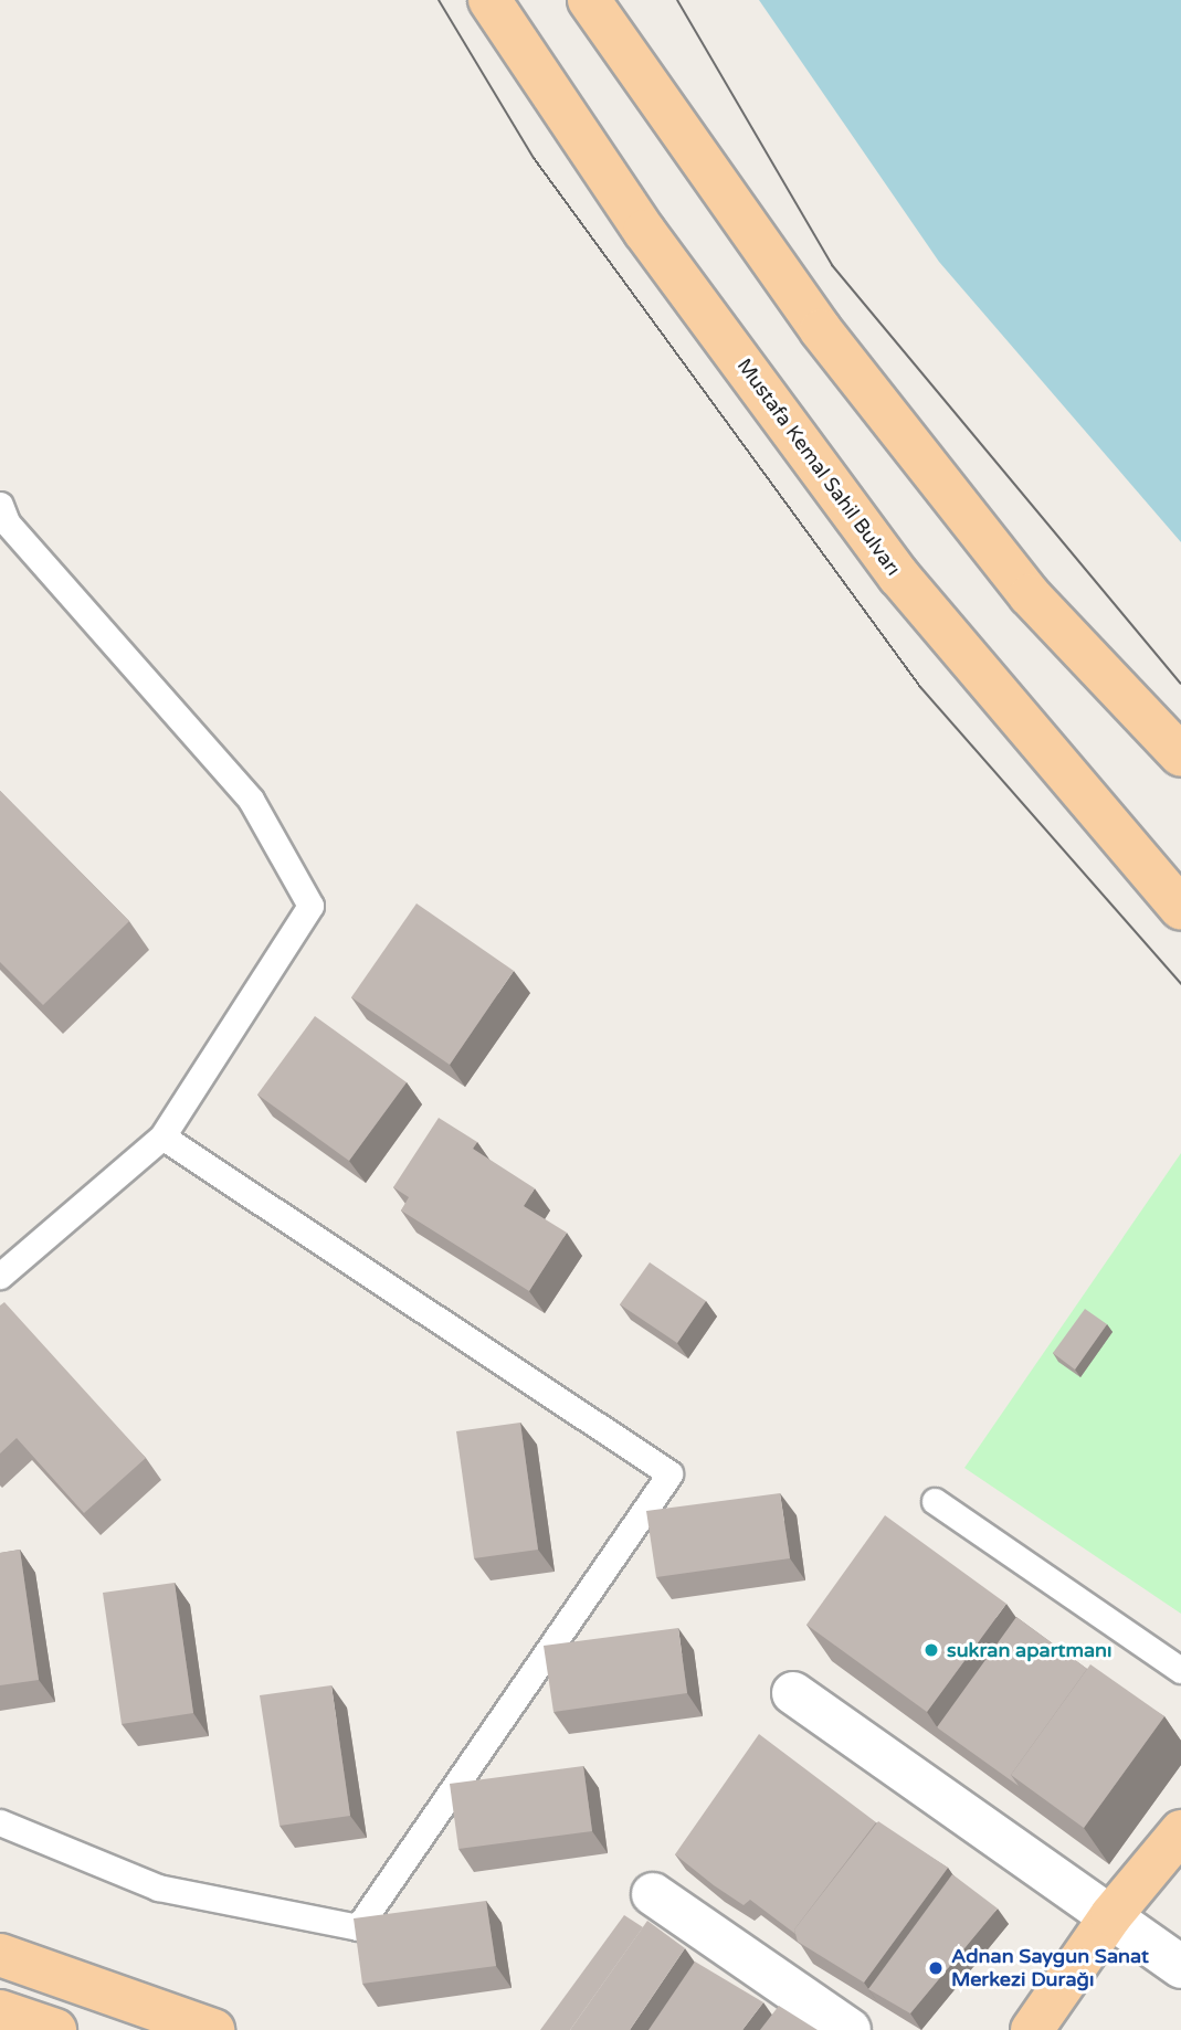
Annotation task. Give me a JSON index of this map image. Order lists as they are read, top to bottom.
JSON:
{
  "streets": {
    "main road": ["Mustafa Kemal Sahil Bulvarı"]
  },
  "places": ["sukran apartmanı", "Adnan Saygun Sanat Merkezi Durağı"]
}
